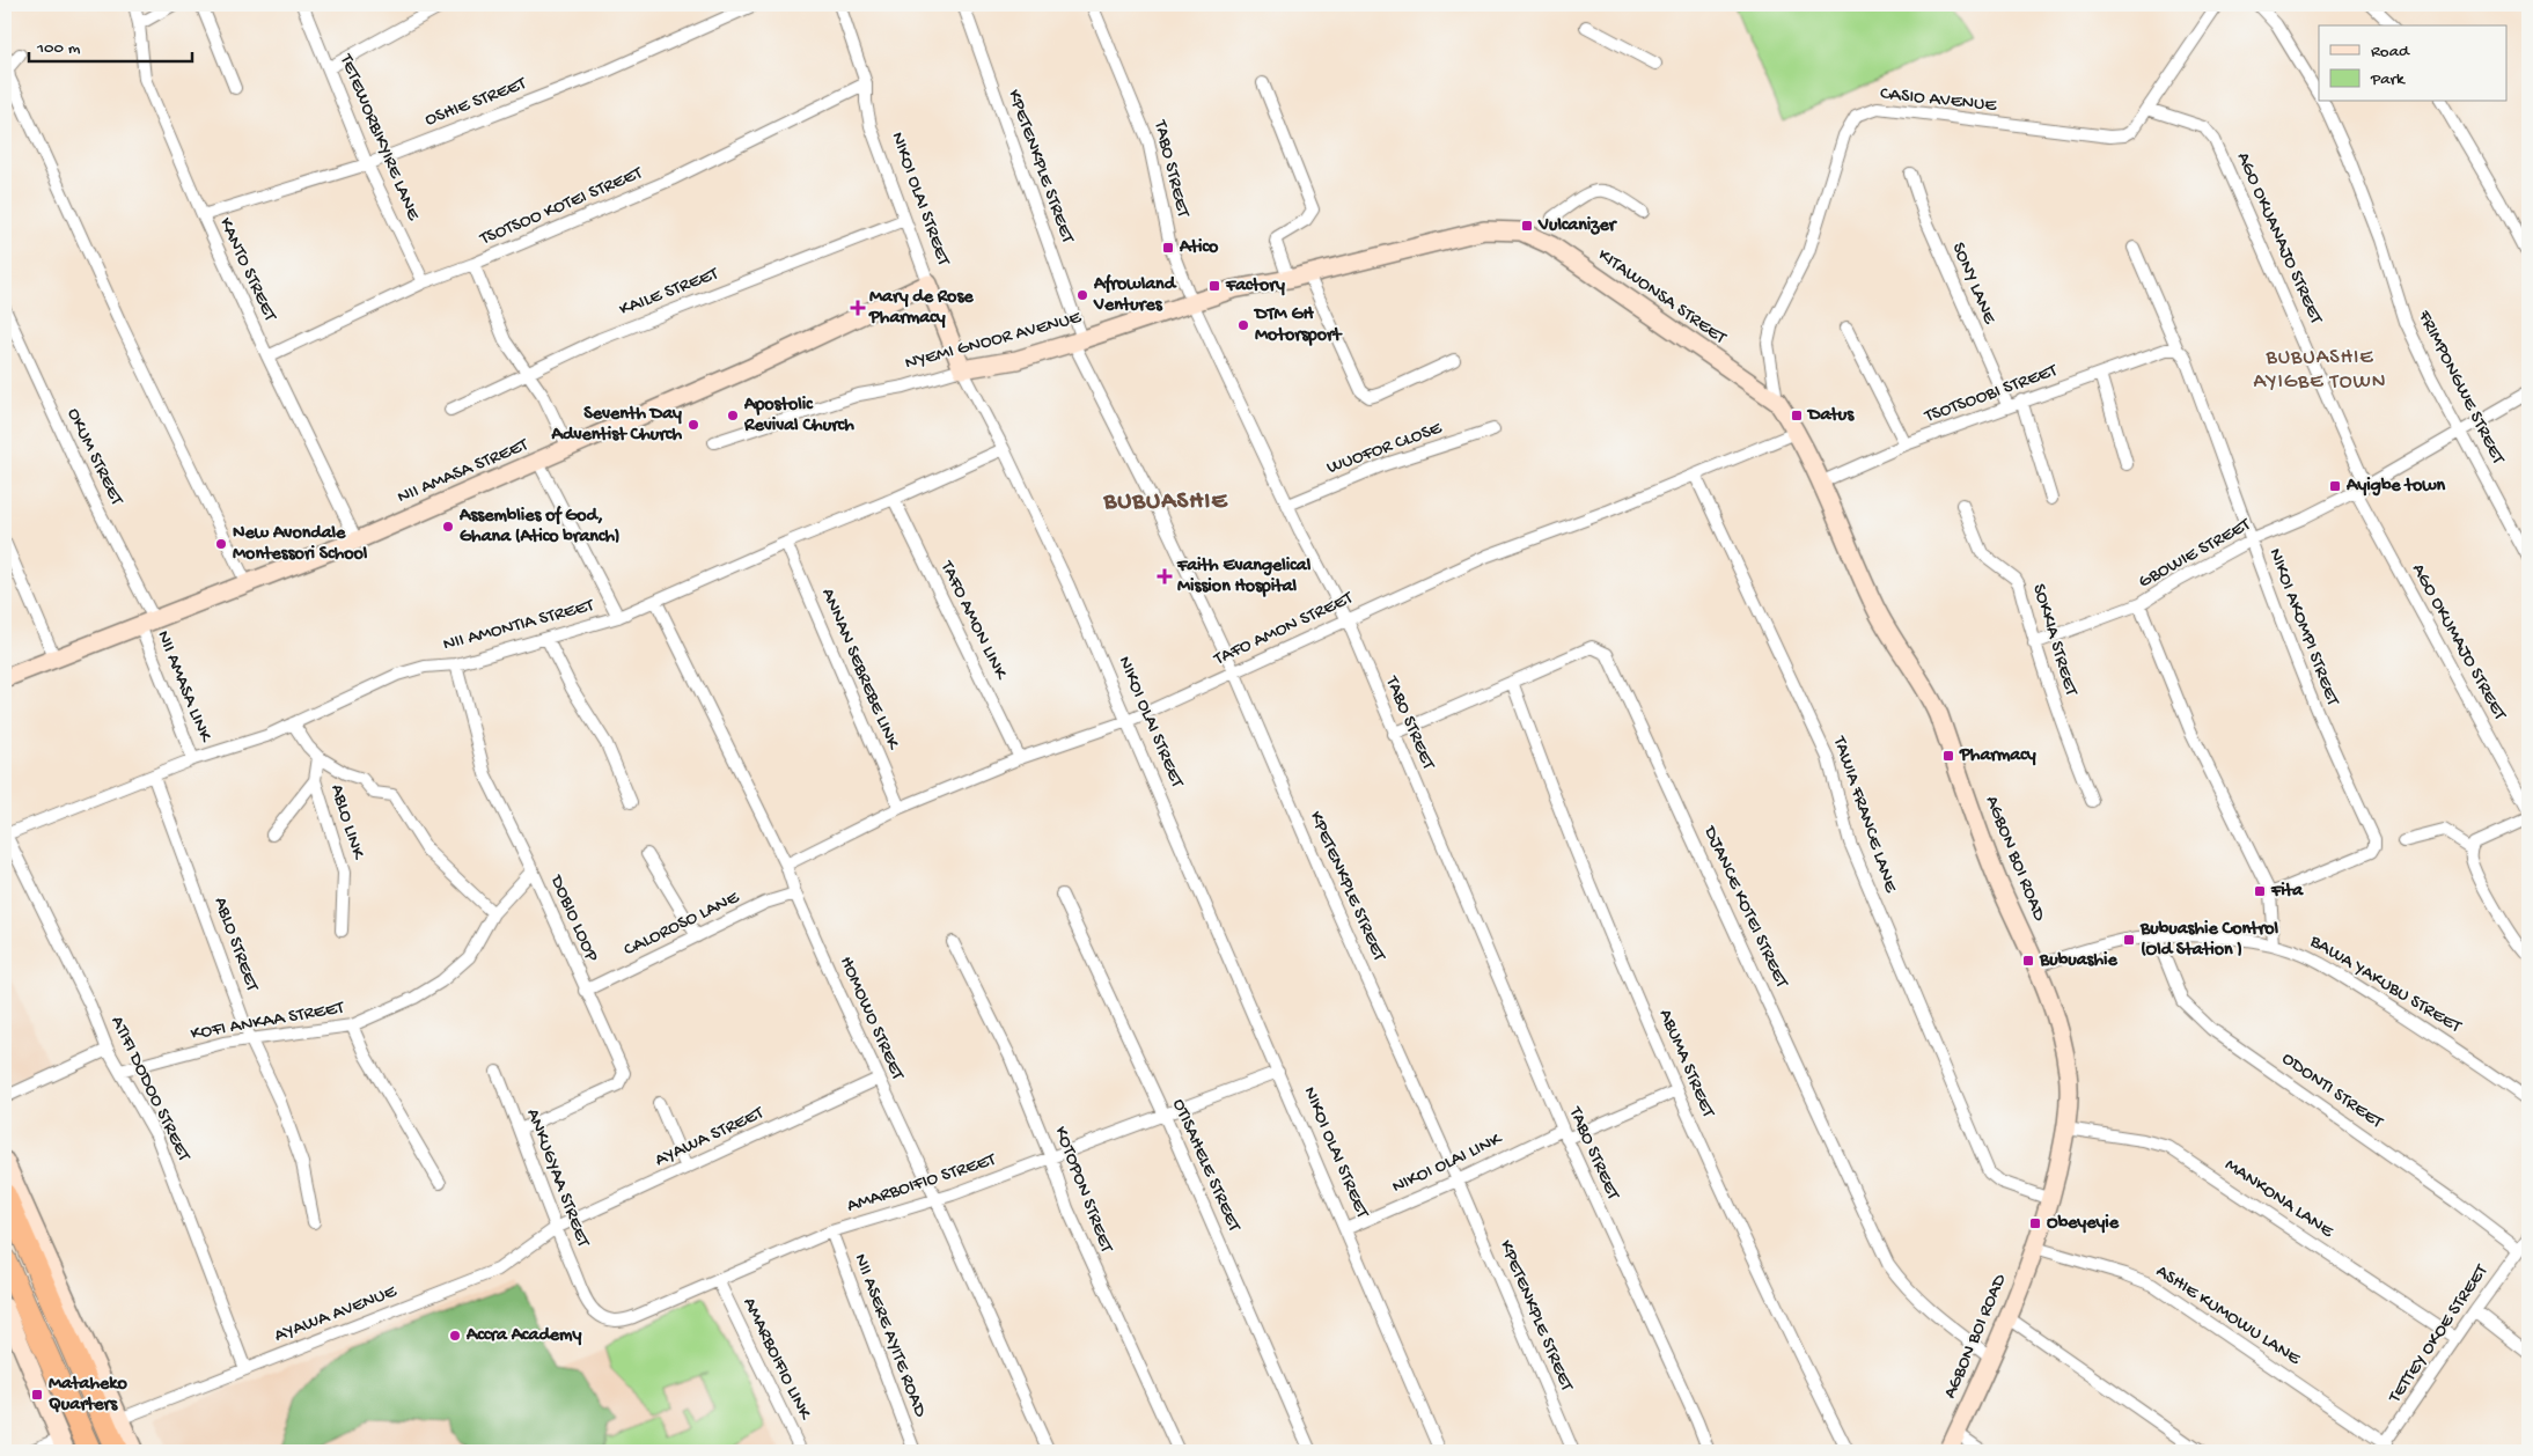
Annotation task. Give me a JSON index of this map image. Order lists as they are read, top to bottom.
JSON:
{
  "streets": {
    "street": [
      "CASIO AVENUE",
      "OSHIE STREET",
      "TETEWORBIKYIRE LANE",
      "KPETENKPLE STREET",
      "TABO STREET",
      "NIKOI OLAI STREET",
      "TSOTSOO KOTEI STREET",
      "AGO OKUANAJO STREET",
      "KANTO STREET",
      "SONY LANE",
      "KAILE STREET",
      "KITAWONSA STREET",
      "NYEMI GNOOR AVENUE",
      "FRIMPONGWE STREET",
      "TSOTSOOBI STREET",
      "WUOFOR CLOSE",
      "OKUM STREET",
      "NII AMASA STREET",
      "GBOWIE STREET",
      "TAFO AMON LINK",
      "NII AMONTIA STREET",
      "NIKOI AKOMPI STREET",
      "TAFO AMON STREET",
      "SOKKIA STREET",
      "AGO OKUMAJO STREET",
      "ANNAN SEBREBE LINK",
      "NII AMASA LINK",
      "TAWIA FRANCE LANE",
      "ABLO LINK",
      "AGBON BOI ROAD",
      "DJANCE KOTEI STREET",
      "DOBIO LOOP",
      "CALOROSO LANE",
      "ABLO STREET",
      "BAWA YAKUBU STREET",
      "HOMOWO STREET",
      "KOFI ANKAA STREET",
      "ABUMA STREET",
      "ATIFI DODOO STREET",
      "ODONTI STREET",
      "AYAWA STREET",
      "NIKOI OLAI LINK",
      "OTISAHELE STREET",
      "ANKUGYAA STREET",
      "AMARBOIFIO STREET",
      "KOTOPON STREET",
      "MANKONA LANE",
      "AYAWA AVENUE",
      "ASHIE KUMOWU LANE",
      "TETTEY OKOE STREET",
      "NII ASERE AYITE ROAD",
      "AMARBOIFIO LINK"
    ]
  },
  "crossings": [
    ["CASIO AVENUE", "AGO OKUANAJO STREET"],
    ["CASIO AVENUE", "KITAWONSA STREET"],
    ["CASIO AVENUE", "AGBON BOI ROAD"],
    ["OSHIE STREET", "TETEWORBIKYIRE LANE"],
    ["OSHIE STREET", "KANTO STREET"],
    ["TETEWORBIKYIRE LANE", "TSOTSOO KOTEI STREET"],
    ["KPETENKPLE STREET", "NYEMI GNOOR AVENUE"],
    ["KPETENKPLE STREET", "TAFO AMON STREET"],
    ["KPETENKPLE STREET", "NIKOI OLAI LINK"],
    ["TABO STREET", "NYEMI GNOOR AVENUE"],
    ["TABO STREET", "WUOFOR CLOSE"],
    ["TABO STREET", "TAFO AMON STREET"],
    ["TABO STREET", "DJANCE KOTEI STREET"],
    ["TABO STREET", "NIKOI OLAI LINK"],
    ["NIKOI OLAI STREET", "TSOTSOO KOTEI STREET"],
    ["NIKOI OLAI STREET", "KAILE STREET"],
    ["NIKOI OLAI STREET", "NYEMI GNOOR AVENUE"],
    ["NIKOI OLAI STREET", "NII AMASA STREET"],
    ["NIKOI OLAI STREET", "NII AMONTIA STREET"],
    ["NIKOI OLAI STREET", "TAFO AMON STREET"],
    ["NIKOI OLAI STREET", "NIKOI OLAI LINK"],
    ["NIKOI OLAI STREET", "AMARBOIFIO STREET"],
    ["TSOTSOO KOTEI STREET", "KANTO STREET"],
    ["AGO OKUANAJO STREET", "GBOWIE STREET"],
    ["AGO OKUANAJO STREET", "AGO OKUMAJO STREET"],
    ["KANTO STREET", "NII AMASA STREET"],
    ["SONY LANE", "TSOTSOOBI STREET"],
    ["KITAWONSA STREET", "NYEMI GNOOR AVENUE"],
    ["KITAWONSA STREET", "AGBON BOI ROAD"],
    ["FRIMPONGWE STREET", "GBOWIE STREET"],
    ["TSOTSOOBI STREET", "NIKOI AKOMPI STREET"],
    ["TSOTSOOBI STREET", "AGBON BOI ROAD"],
    ["OKUM STREET", "NII AMASA STREET"],
    ["OKUM STREET", "NII AMASA LINK"],
    ["NII AMASA STREET", "NII AMASA LINK"],
    ["GBOWIE STREET", "NIKOI AKOMPI STREET"],
    ["GBOWIE STREET", "AGO OKUMAJO STREET"],
    ["GBOWIE STREET", "BAWA YAKUBU STREET"],
    ["TAFO AMON LINK", "NII AMONTIA STREET"],
    ["TAFO AMON LINK", "TAFO AMON STREET"],
    ["NII AMONTIA STREET", "ANNAN SEBREBE LINK"],
    ["NII AMONTIA STREET", "NII AMASA LINK"],
    ["NII AMONTIA STREET", "DOBIO LOOP"],
    ["NII AMONTIA STREET", "ABLO STREET"],
    ["NII AMONTIA STREET", "HOMOWO STREET"],
    ["NII AMONTIA STREET", "ATIFI DODOO STREET"],
    ["TAFO AMON STREET", "ANNAN SEBREBE LINK"],
    ["TAFO AMON STREET", "TAWIA FRANCE LANE"],
    ["TAFO AMON STREET", "AGBON BOI ROAD"],
    ["TAFO AMON STREET", "HOMOWO STREET"],
    ["TAWIA FRANCE LANE", "AGBON BOI ROAD"],
    ["AGBON BOI ROAD", "DJANCE KOTEI STREET"],
    ["AGBON BOI ROAD", "BAWA YAKUBU STREET"],
    ["AGBON BOI ROAD", "MANKONA LANE"],
    ["AGBON BOI ROAD", "ASHIE KUMOWU LANE"],
    ["DJANCE KOTEI STREET", "ABUMA STREET"],
    ["DOBIO LOOP", "CALOROSO LANE"],
    ["DOBIO LOOP", "KOFI ANKAA STREET"],
    ["DOBIO LOOP", "ANKUGYAA STREET"],
    ["CALOROSO LANE", "HOMOWO STREET"],
    ["ABLO STREET", "KOFI ANKAA STREET"],
    ["BAWA YAKUBU STREET", "ODONTI STREET"],
    ["HOMOWO STREET", "AYAWA STREET"],
    ["HOMOWO STREET", "AMARBOIFIO STREET"],
    ["KOFI ANKAA STREET", "ATIFI DODOO STREET"],
    ["ABUMA STREET", "NIKOI OLAI LINK"],
    ["ATIFI DODOO STREET", "AYAWA AVENUE"],
    ["ODONTI STREET", "TETTEY OKOE STREET"],
    ["AYAWA STREET", "ANKUGYAA STREET"],
    ["AYAWA STREET", "AYAWA AVENUE"],
    ["OTISAHELE STREET", "AMARBOIFIO STREET"],
    ["ANKUGYAA STREET", "AMARBOIFIO STREET"],
    ["ANKUGYAA STREET", "AYAWA AVENUE"],
    ["AMARBOIFIO STREET", "KOTOPON STREET"],
    ["AMARBOIFIO STREET", "NII ASERE AYITE ROAD"],
    ["AMARBOIFIO STREET", "AMARBOIFIO LINK"],
    ["MANKONA LANE", "TETTEY OKOE STREET"],
    ["ASHIE KUMOWU LANE", "TETTEY OKOE STREET"]
  ],
  "districts": ["BUBUASHIE AYIGBE TOWN", "BUBUASHIE"],
  "places": {
    "transit": [
      "Vulcanizer",
      "Atico",
      "Factory",
      "Datus",
      "Ayigbe town",
      "Pharmacy",
      "Fita",
      "Bubuashie Control (Old Station )",
      "Bubuashie",
      "Obeyeyie",
      "Mataheko Quarters"
    ],
    "other": [
      "Afrowland Ventures",
      "DTM GH Motorsport",
      "Apostolic Revival Church",
      "Seventh Day Adventist Church",
      "Assemblies of God, Ghana (Atico branch)",
      "New Avondale Montessori School",
      "Accra Academy"
    ],
    "health": ["Mary de Rose Pharmacy", "Faith Evangelical Mission Hospital"]
  },
  "legend": ["Road", "Park"],
  "scale_bar": "100 m"
}
